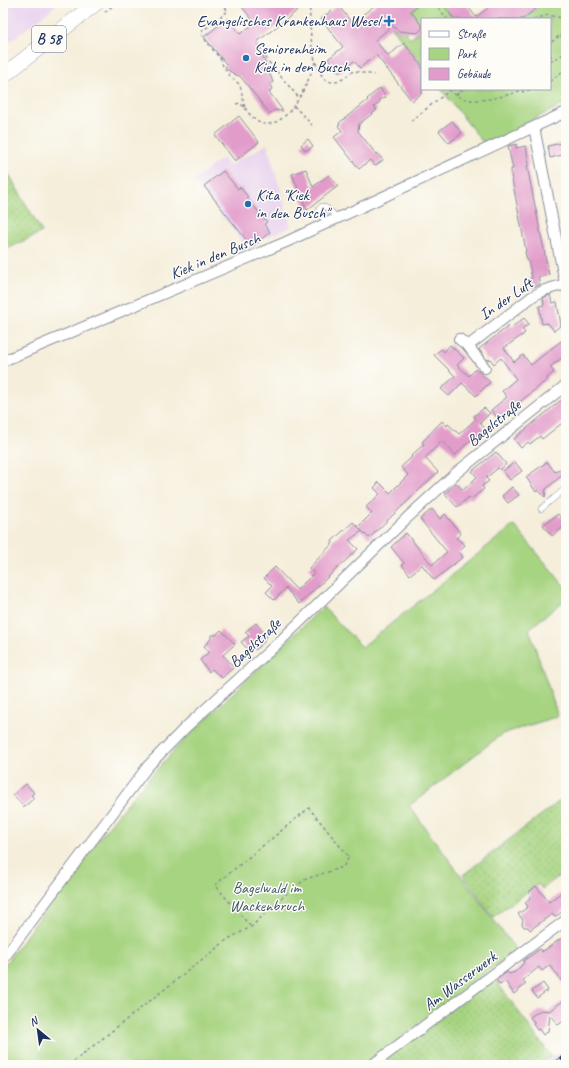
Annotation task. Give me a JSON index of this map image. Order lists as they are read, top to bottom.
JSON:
{
  "streets": {
    "main road": ["B 58"],
    "street": [
      "Kiek in den Busch",
      "In der Luft",
      "Bagelstraße",
      "Am Wasserwerk"
    ]
  },
  "crossings": [
    ["Kiek in den Busch", "In der Luft"]
  ],
  "parks": ["Bagelwald im Wackenbruch"],
  "places": {
    "health": ["Evangelisches Krankenhaus Wesel"],
    "other": ["Seniorenheim Kiek in den Busch", "Kita \"Kiek in den Busch\""]
  },
  "legend": ["Straße", "Park", "Gebäude"],
  "north": "top left"
}
